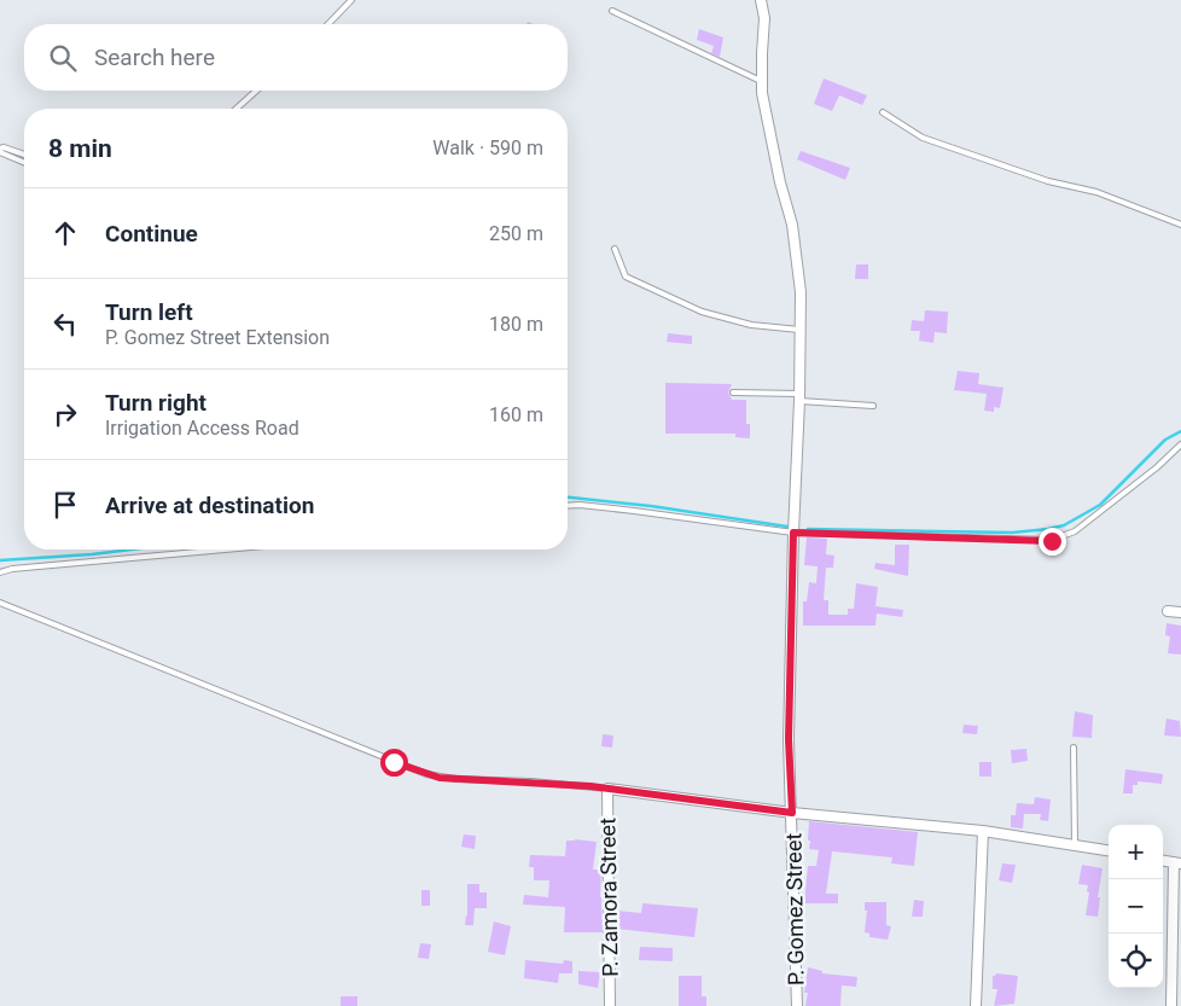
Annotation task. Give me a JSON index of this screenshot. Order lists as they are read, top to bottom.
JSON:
{
  "streets": {
    "street": ["P. Zamora Street", "P. Gomez Street"]
  },
  "page": {
    "search": "Search here",
    "heading": ["8 min", "Walk · 590 m"],
    "list": [
      ["Continue", "250 m"],
      ["Turn left", "P. Gomez Street Extension", "180 m"],
      ["Turn right", "Irrigation Access Road", "160 m"],
      "Arrive at destination"
    ],
    "map_buttons": ["+", "−"]
  }
}
